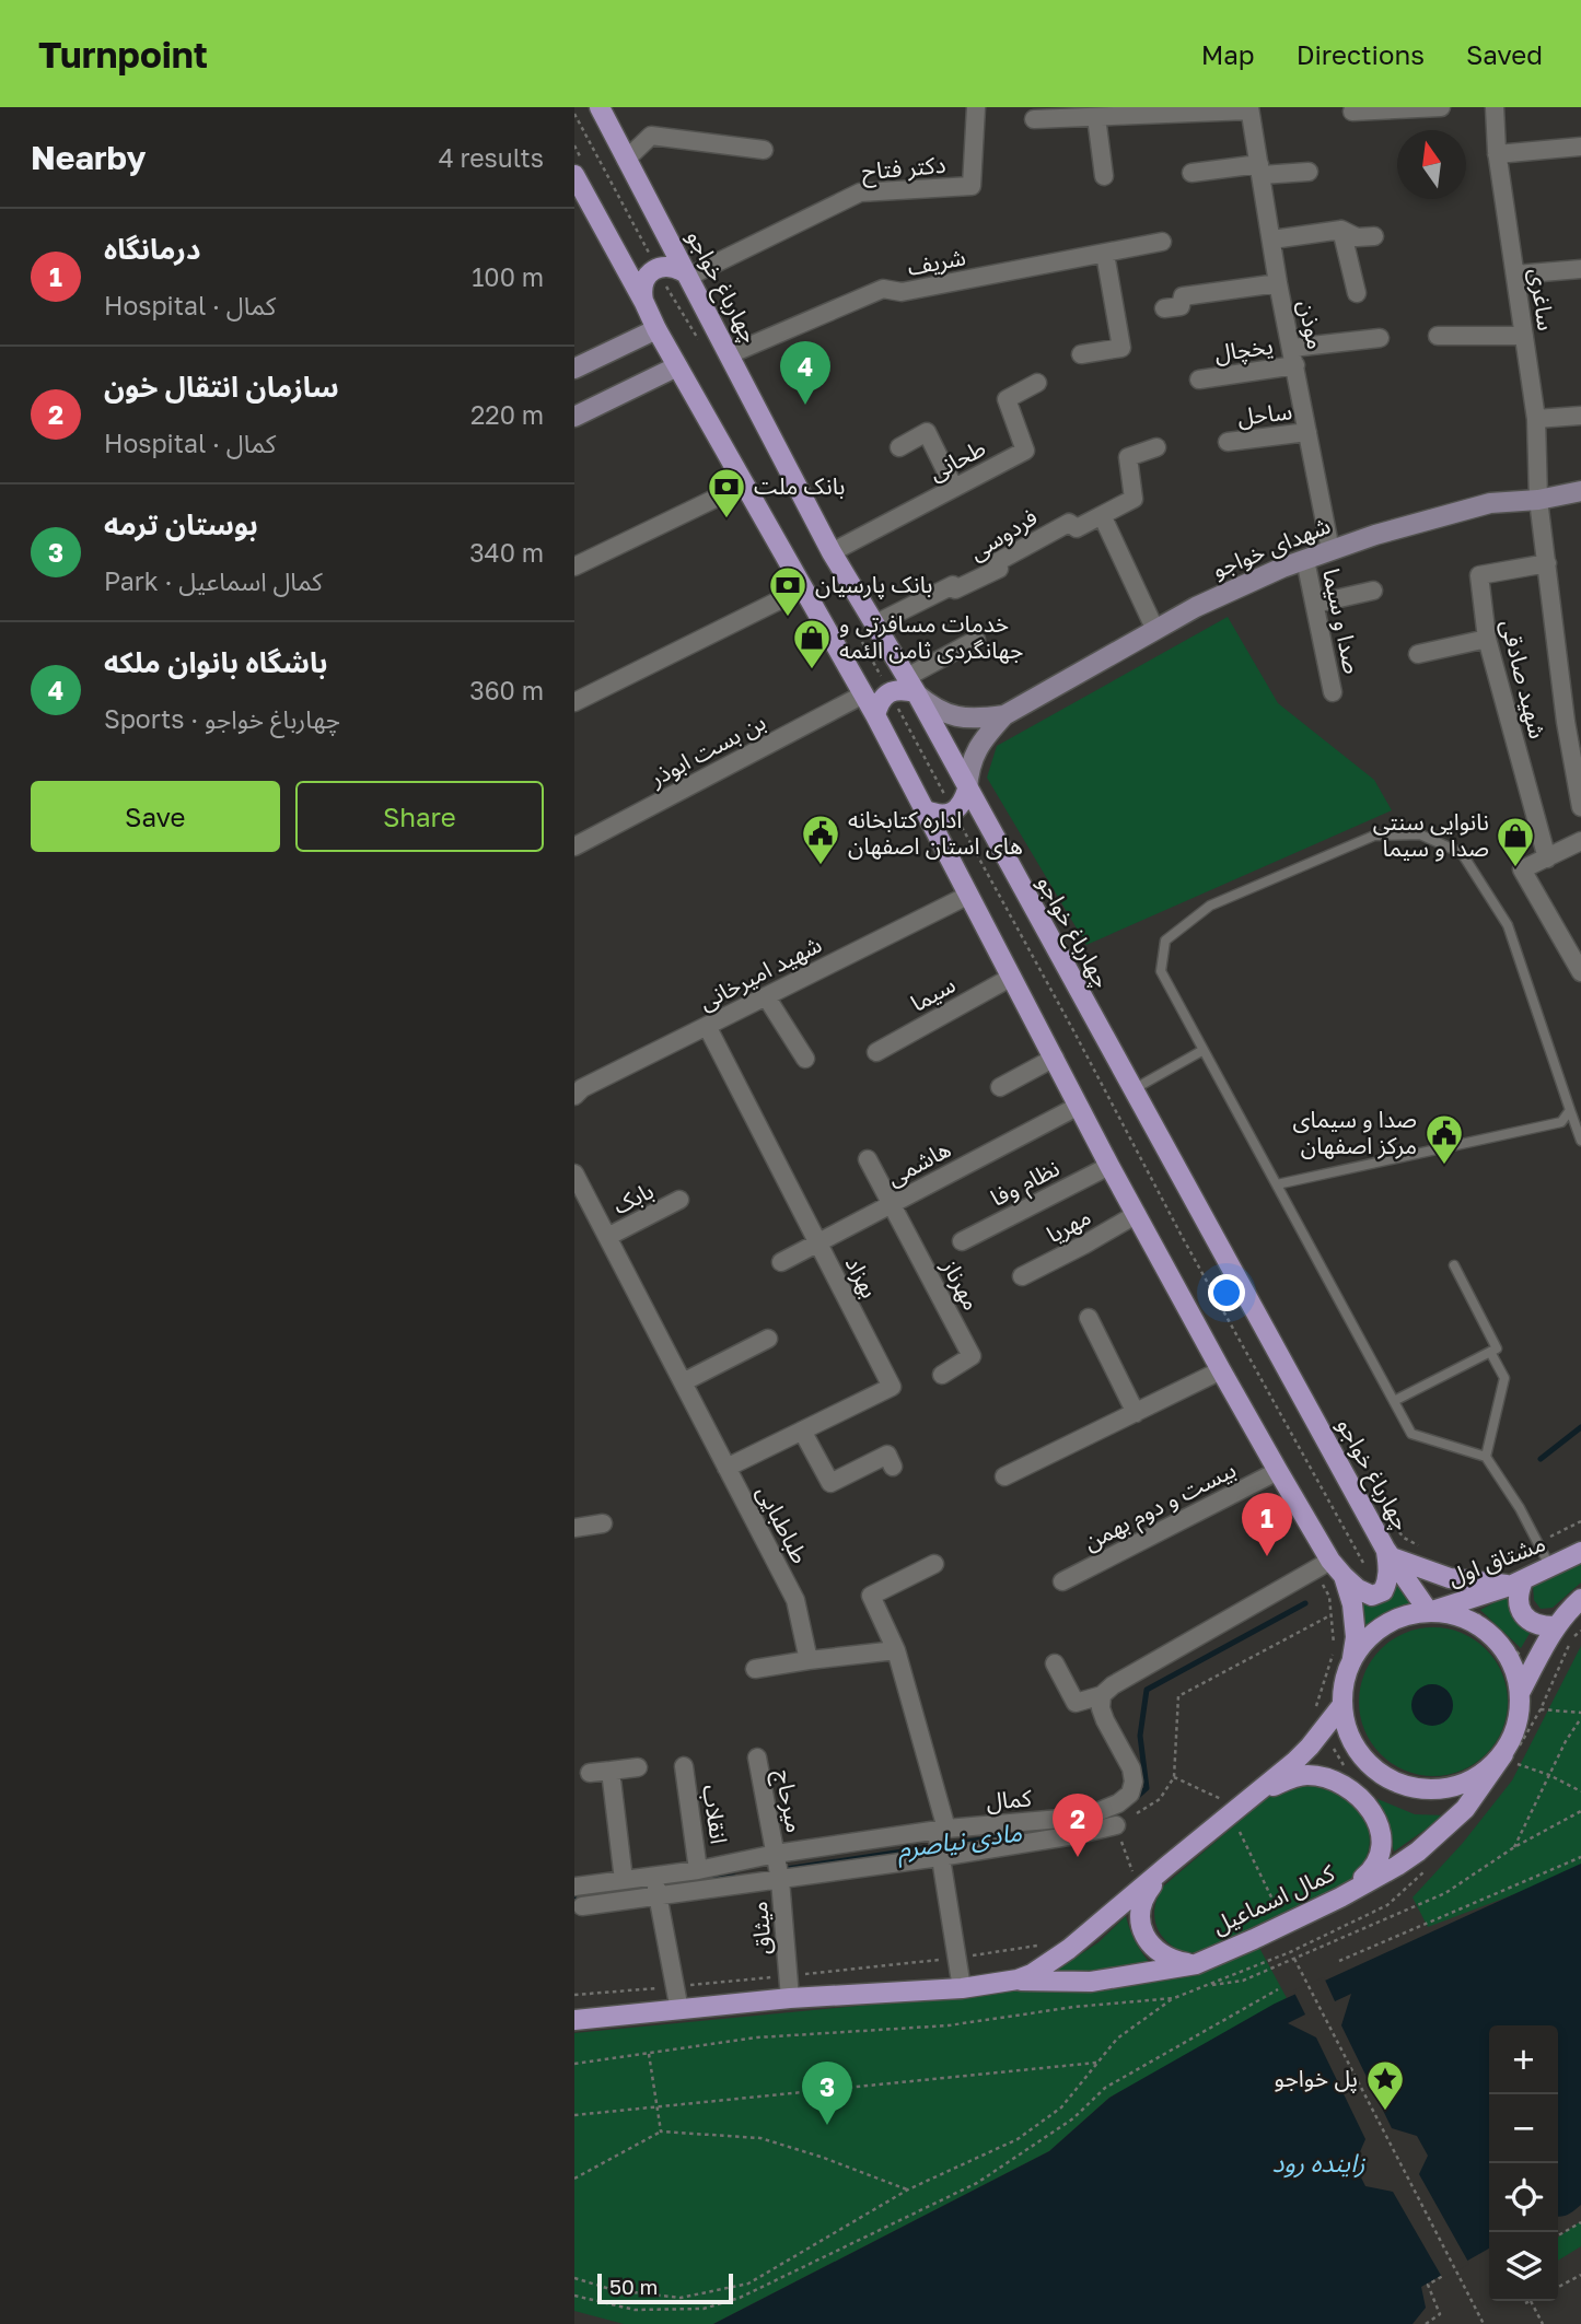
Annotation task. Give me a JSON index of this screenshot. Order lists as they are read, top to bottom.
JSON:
{
  "streets": {
    "main road": [
      "چهارباغ خواجو",
      "شهدای خواجو",
      "مشتاق اول",
      "کمال اسماعیل"
    ],
    "street": [
      "دکتر فتاح",
      "شریف",
      "ساغری",
      "موذن",
      "یخچال",
      "ساحل",
      "طحانی",
      "فردوسی",
      "صدا و سیما",
      "شهید صادقی",
      "بن بست ابوذر",
      "شهید امیرخانی",
      "سیما",
      "هاشمی",
      "نظام وفا",
      "بابک",
      "مهریا",
      "بهزاد",
      "مهرناز",
      "بیست و دوم بهمن",
      "طباطبایی",
      "کمال",
      "میرحاج",
      "انقلاب",
      "میثاق"
    ]
  },
  "crossings": [
    ["دکتر فتاح", "چهارباغ خواجو"],
    ["شریف", "چهارباغ خواجو"],
    ["چهارباغ خواجو", "طحانی"],
    ["چهارباغ خواجو", "فردوسی"],
    ["چهارباغ خواجو", "مشتاق اول"],
    ["چهارباغ خواجو", "کمال اسماعیل"],
    ["ساغری", "شهدای خواجو"],
    ["ساغری", "شهید صادقی"],
    ["موذن", "یخچال"],
    ["موذن", "ساحل"],
    ["موذن", "شهدای خواجو"],
    ["شهدای خواجو", "صدا و سیما"],
    ["شهید امیرخانی", "بهزاد"],
    ["هاشمی", "بهزاد"],
    ["هاشمی", "مهرناز"],
    ["بابک", "طباطبایی"],
    ["بهزاد", "طباطبایی"],
    ["مشتاق اول", "کمال اسماعیل"],
    ["کمال", "میرحاج"],
    ["کمال", "انقلاب"],
    ["کمال", "میثاق"],
    ["میرحاج", "میثاق"],
    ["کمال اسماعیل", "میثاق"]
  ],
  "water": ["مادی نیاصرم", "زاینده رود"],
  "places": {
    "bank": ["بانک ملت", "بانک پارسیان"],
    "shop": ["خدمات مسافرتی و جهانگردی ثامن الئمه", "نانوایی سنتی صدا و سیما"],
    "public building": ["اداره کتابخانه های استان اصفهان", "صدا و سیمای مرکز اصفهان"],
    "place": ["پل خواجو"]
  },
  "scale_bar": "50 m",
  "north": "top",
  "page": {
    "header": "Turnpoint",
    "nav": ["Map", "Directions", "Saved"],
    "heading": ["Nearby", "4 results"],
    "list": [
      {
        "mark": "1",
        "name": "درمانگاه",
        "note": "Hospital · کمال",
        "value": "100 m"
      },
      {
        "mark": "2",
        "name": "سازمان انتقال خون",
        "note": "Hospital · کمال",
        "value": "220 m"
      },
      {
        "mark": "3",
        "name": "بوستان ترمه",
        "note": "Park · کمال اسماعیل",
        "value": "340 m"
      },
      {
        "mark": "4",
        "name": "باشگاه بانوان ملکه",
        "note": "Sports · چهارباغ خواجو",
        "value": "360 m"
      }
    ],
    "pins": [
      "4",
      "1",
      "2",
      "3"
    ],
    "buttons": ["Save", "Share"],
    "map_buttons": ["+", "−"],
    "scale": "50 m"
  }
}
